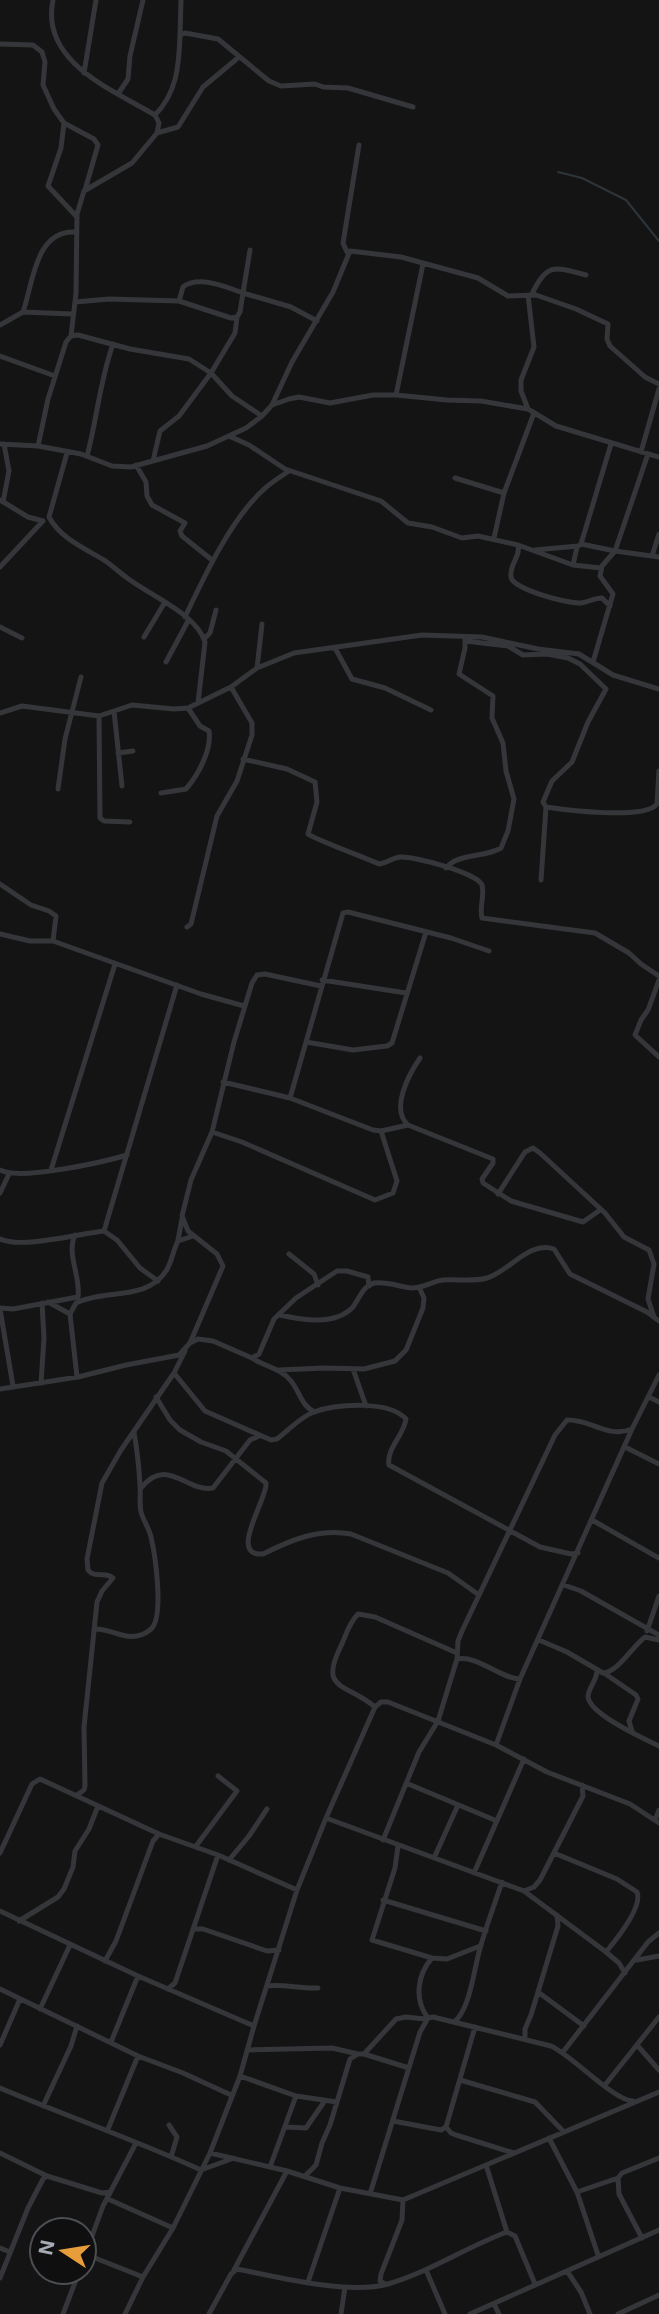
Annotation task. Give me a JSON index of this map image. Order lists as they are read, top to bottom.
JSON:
{
  "north": "left"
}
